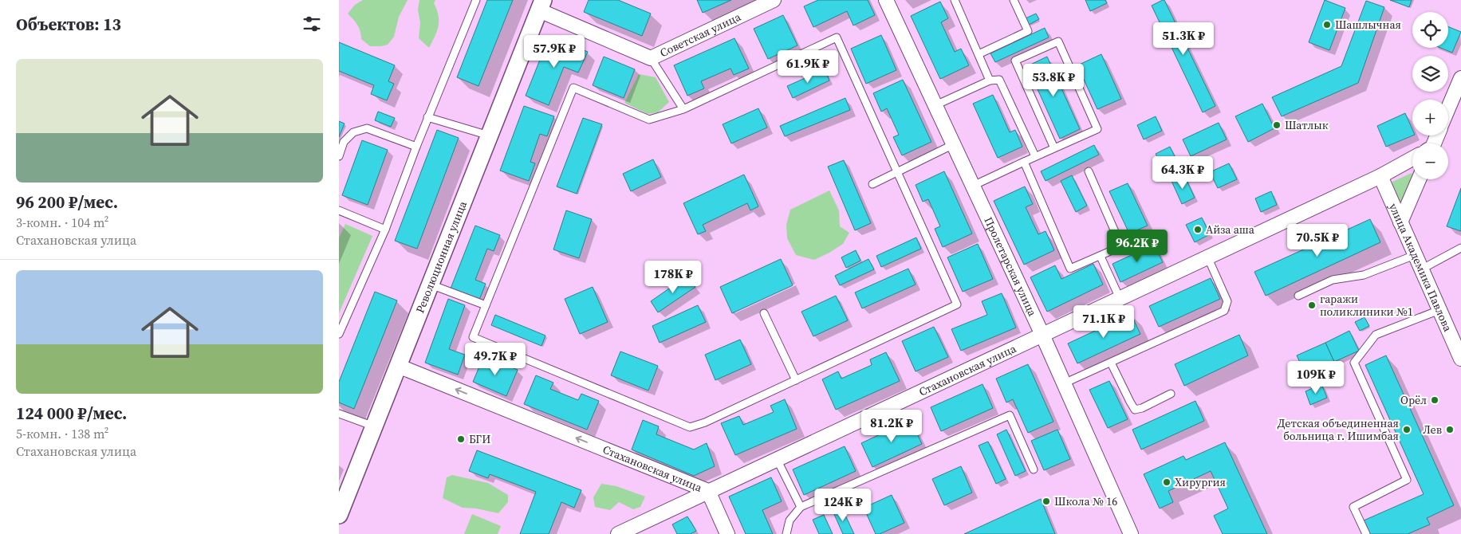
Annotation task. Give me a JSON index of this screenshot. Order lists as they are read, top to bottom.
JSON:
{
  "streets": {
    "street": [
      "Советская улица",
      "Революционная улица",
      "Пролетарская улица",
      "улица Академика Павлова",
      "Стахановская улица"
    ]
  },
  "crossings": [
    ["Советская улица", "Революционная улица"],
    ["Революционная улица", "Стахановская улица"],
    ["Пролетарская улица", "Стахановская улица"],
    ["улица Академика Павлова", "Стахановская улица"]
  ],
  "places": [
    "Шашлычная",
    "Шатлык",
    "Айза аша",
    "гаражи поликлиники №1",
    "Орёл",
    "Детская объединенная больница г. Ишимбая",
    "Лев",
    "БГИ",
    "Хирургия",
    "Школа № 16"
  ],
  "page": {
    "heading": "Объектов: 13",
    "map_buttons": ["+", "−"],
    "price": [
      "51.3K ₽",
      "57.9K ₽",
      "61.9K ₽",
      "53.8K ₽",
      "64.3K ₽",
      "70.5K ₽",
      "96.2K ₽",
      "178K ₽",
      "71.1K ₽",
      "49.7K ₽",
      "109K ₽",
      "81.2K ₽",
      "124K ₽"
    ],
    "list": [
      {
        "name": "96 200 ₽/мес.",
        "note": "3-комн. · 104 m² · Стахановская улица"
      },
      {
        "name": "124 000 ₽/мес.",
        "note": "5-комн. · 138 m² · Стахановская улица"
      }
    ]
  }
}
